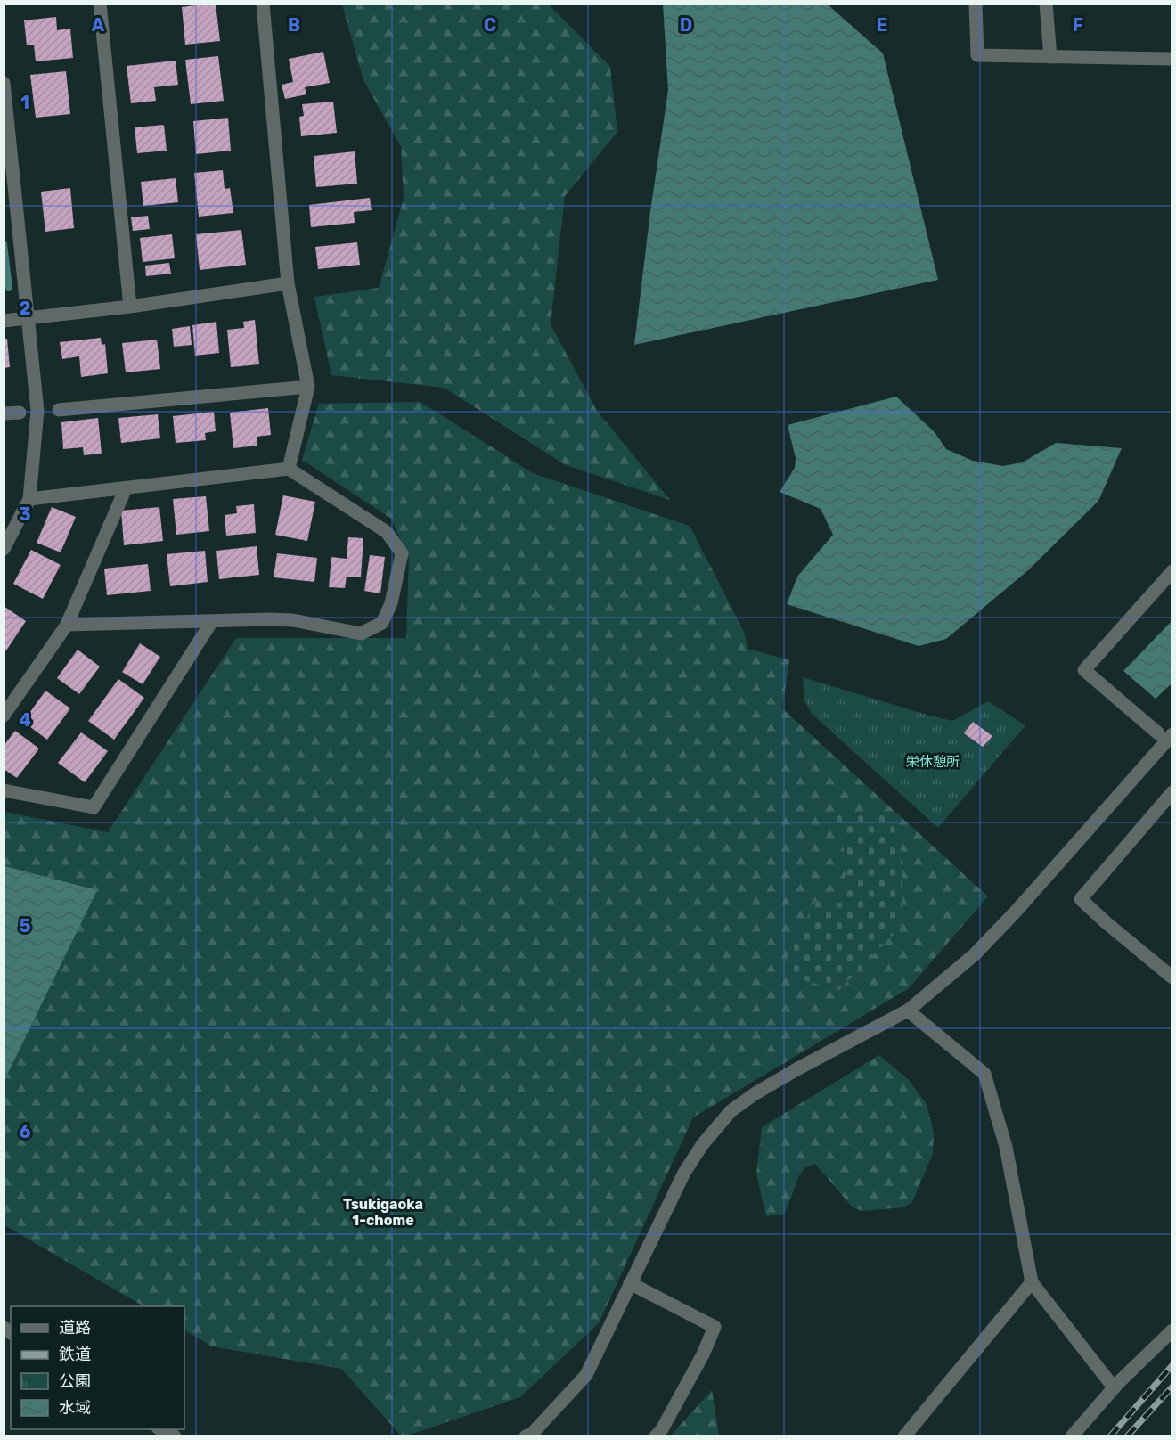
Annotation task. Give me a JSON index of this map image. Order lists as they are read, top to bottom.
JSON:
{
  "districts": ["Tsukigaoka 1-chome"],
  "parks": ["栄休憩所"],
  "legend": [
    "道路",
    "鉄道",
    "公園",
    "水域"
  ],
  "grid": {
    "columns": [
      "A",
      "B",
      "C",
      "D",
      "E",
      "F"
    ],
    "rows": [
      "1",
      "2",
      "3",
      "4",
      "5",
      "6"
    ]
  }
}
